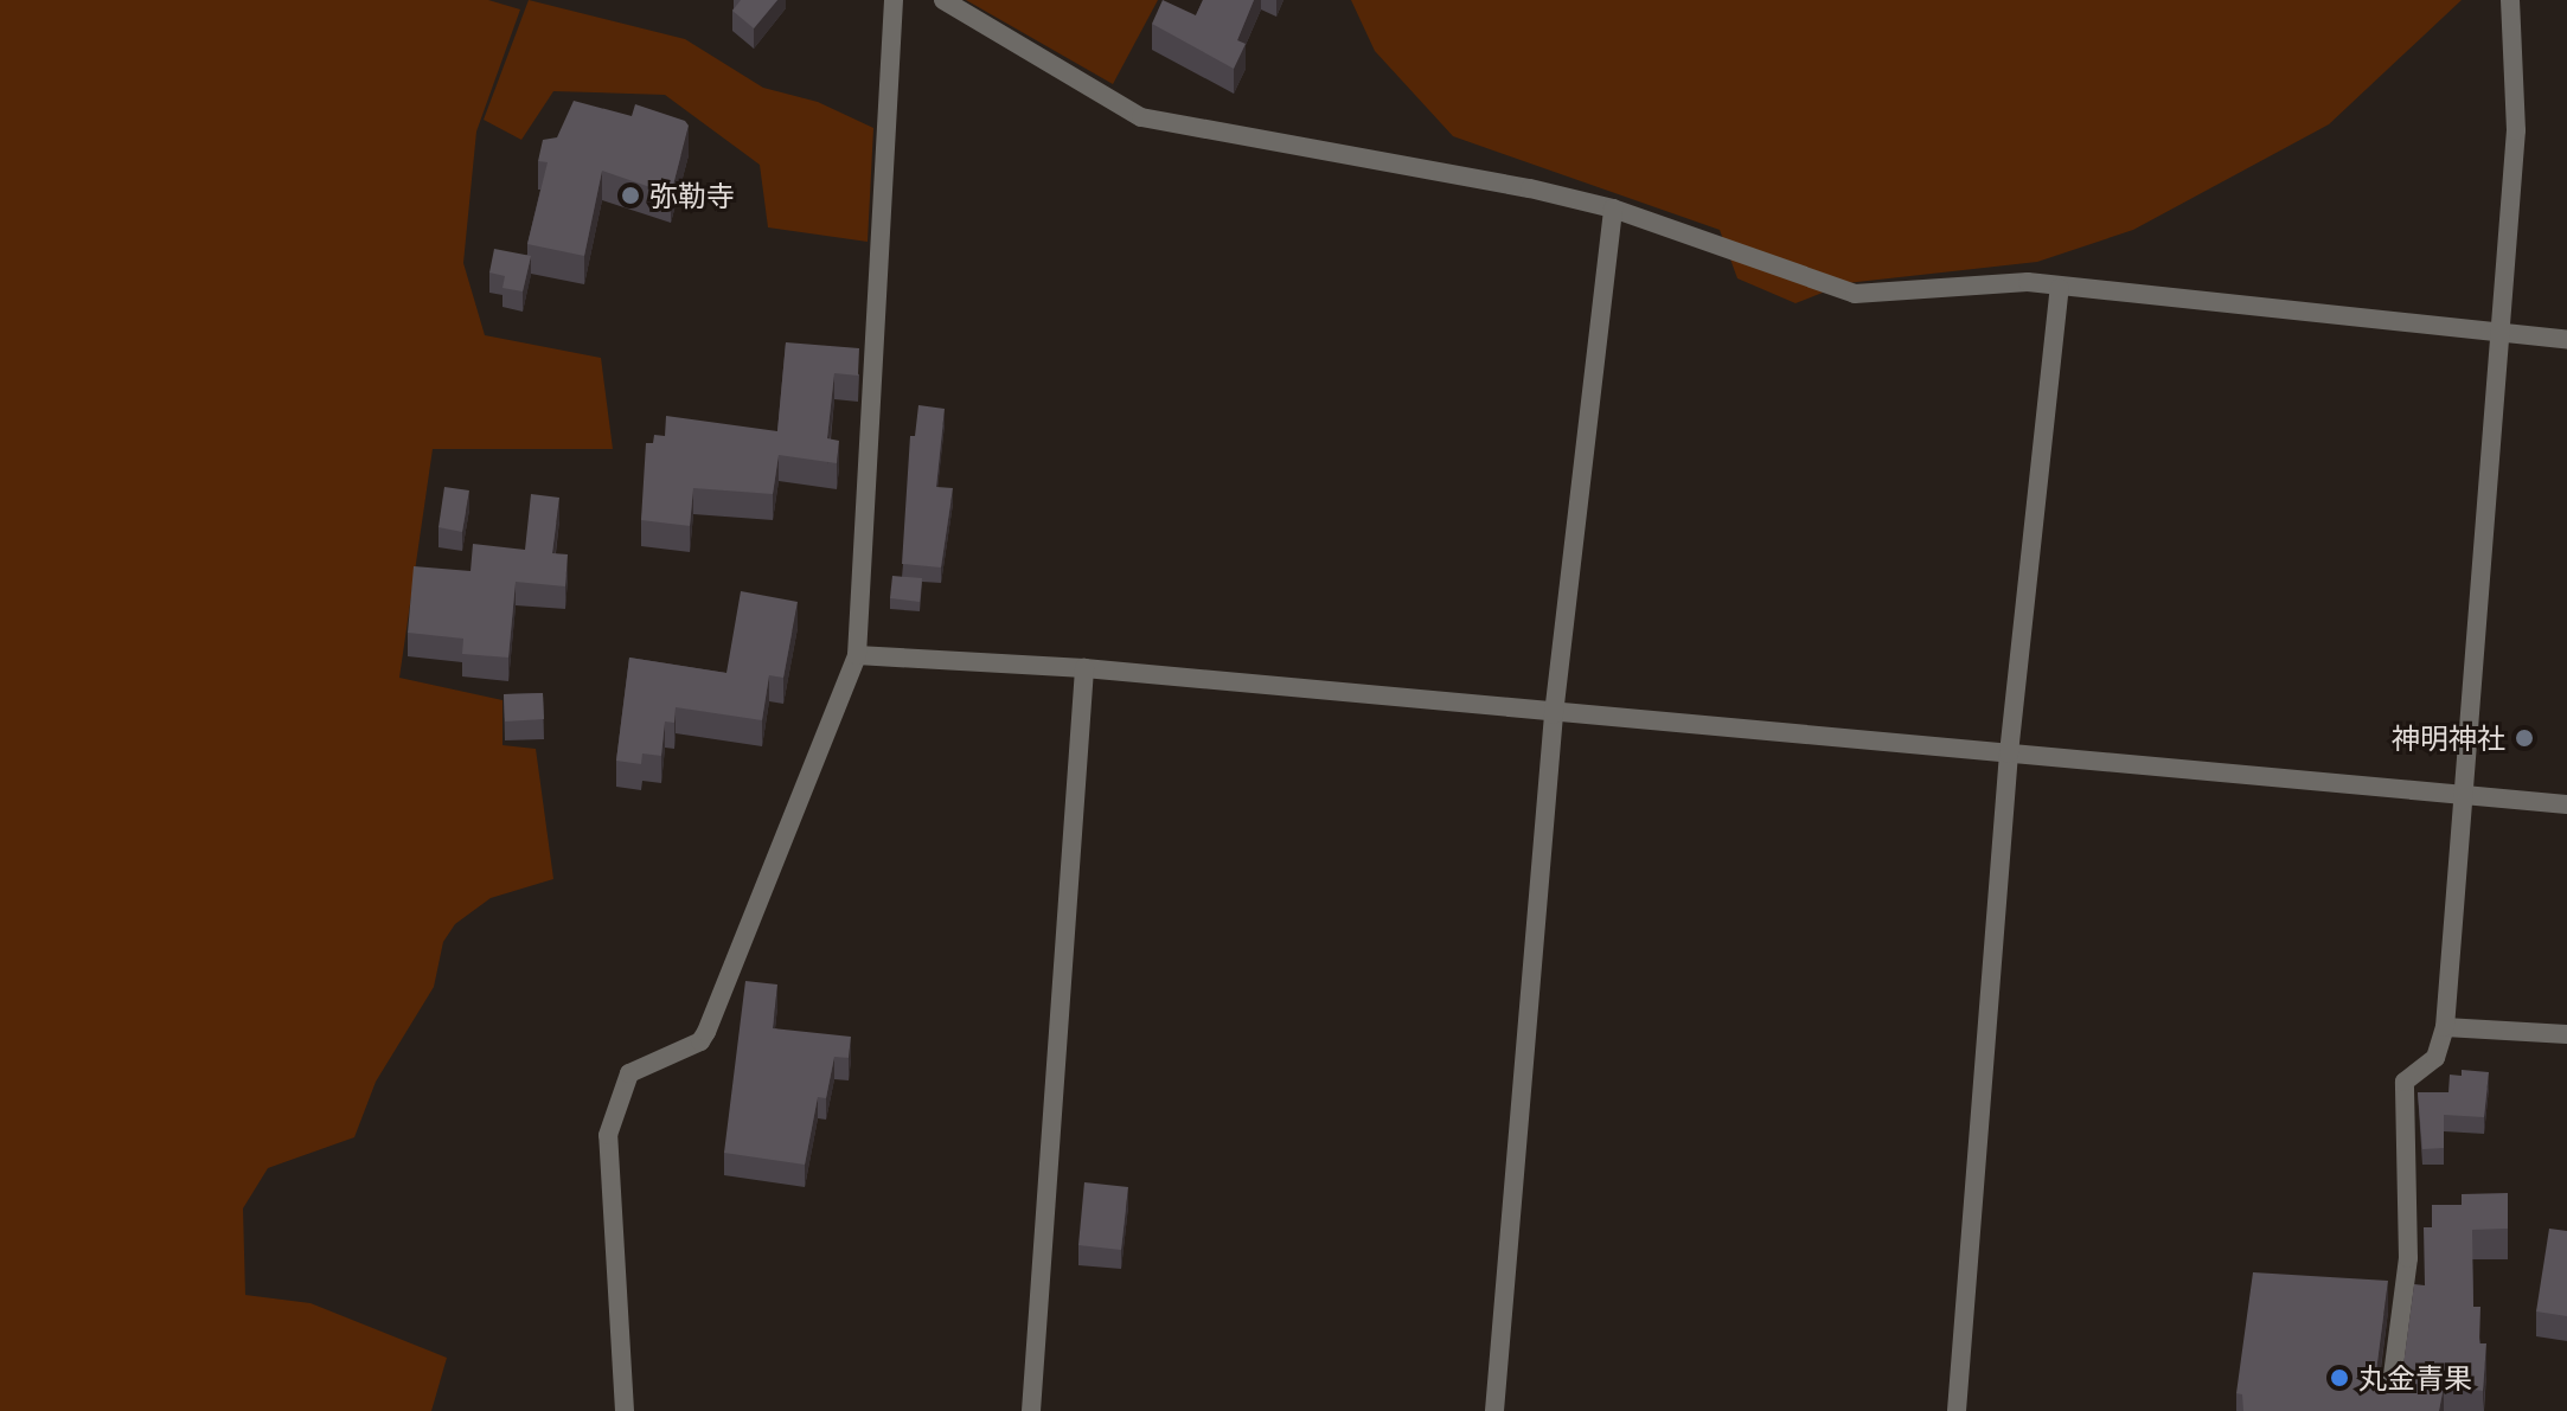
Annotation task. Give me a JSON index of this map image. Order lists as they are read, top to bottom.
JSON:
{
  "places": ["弥勒寺", "神明神社", "丸金青果"]
}
